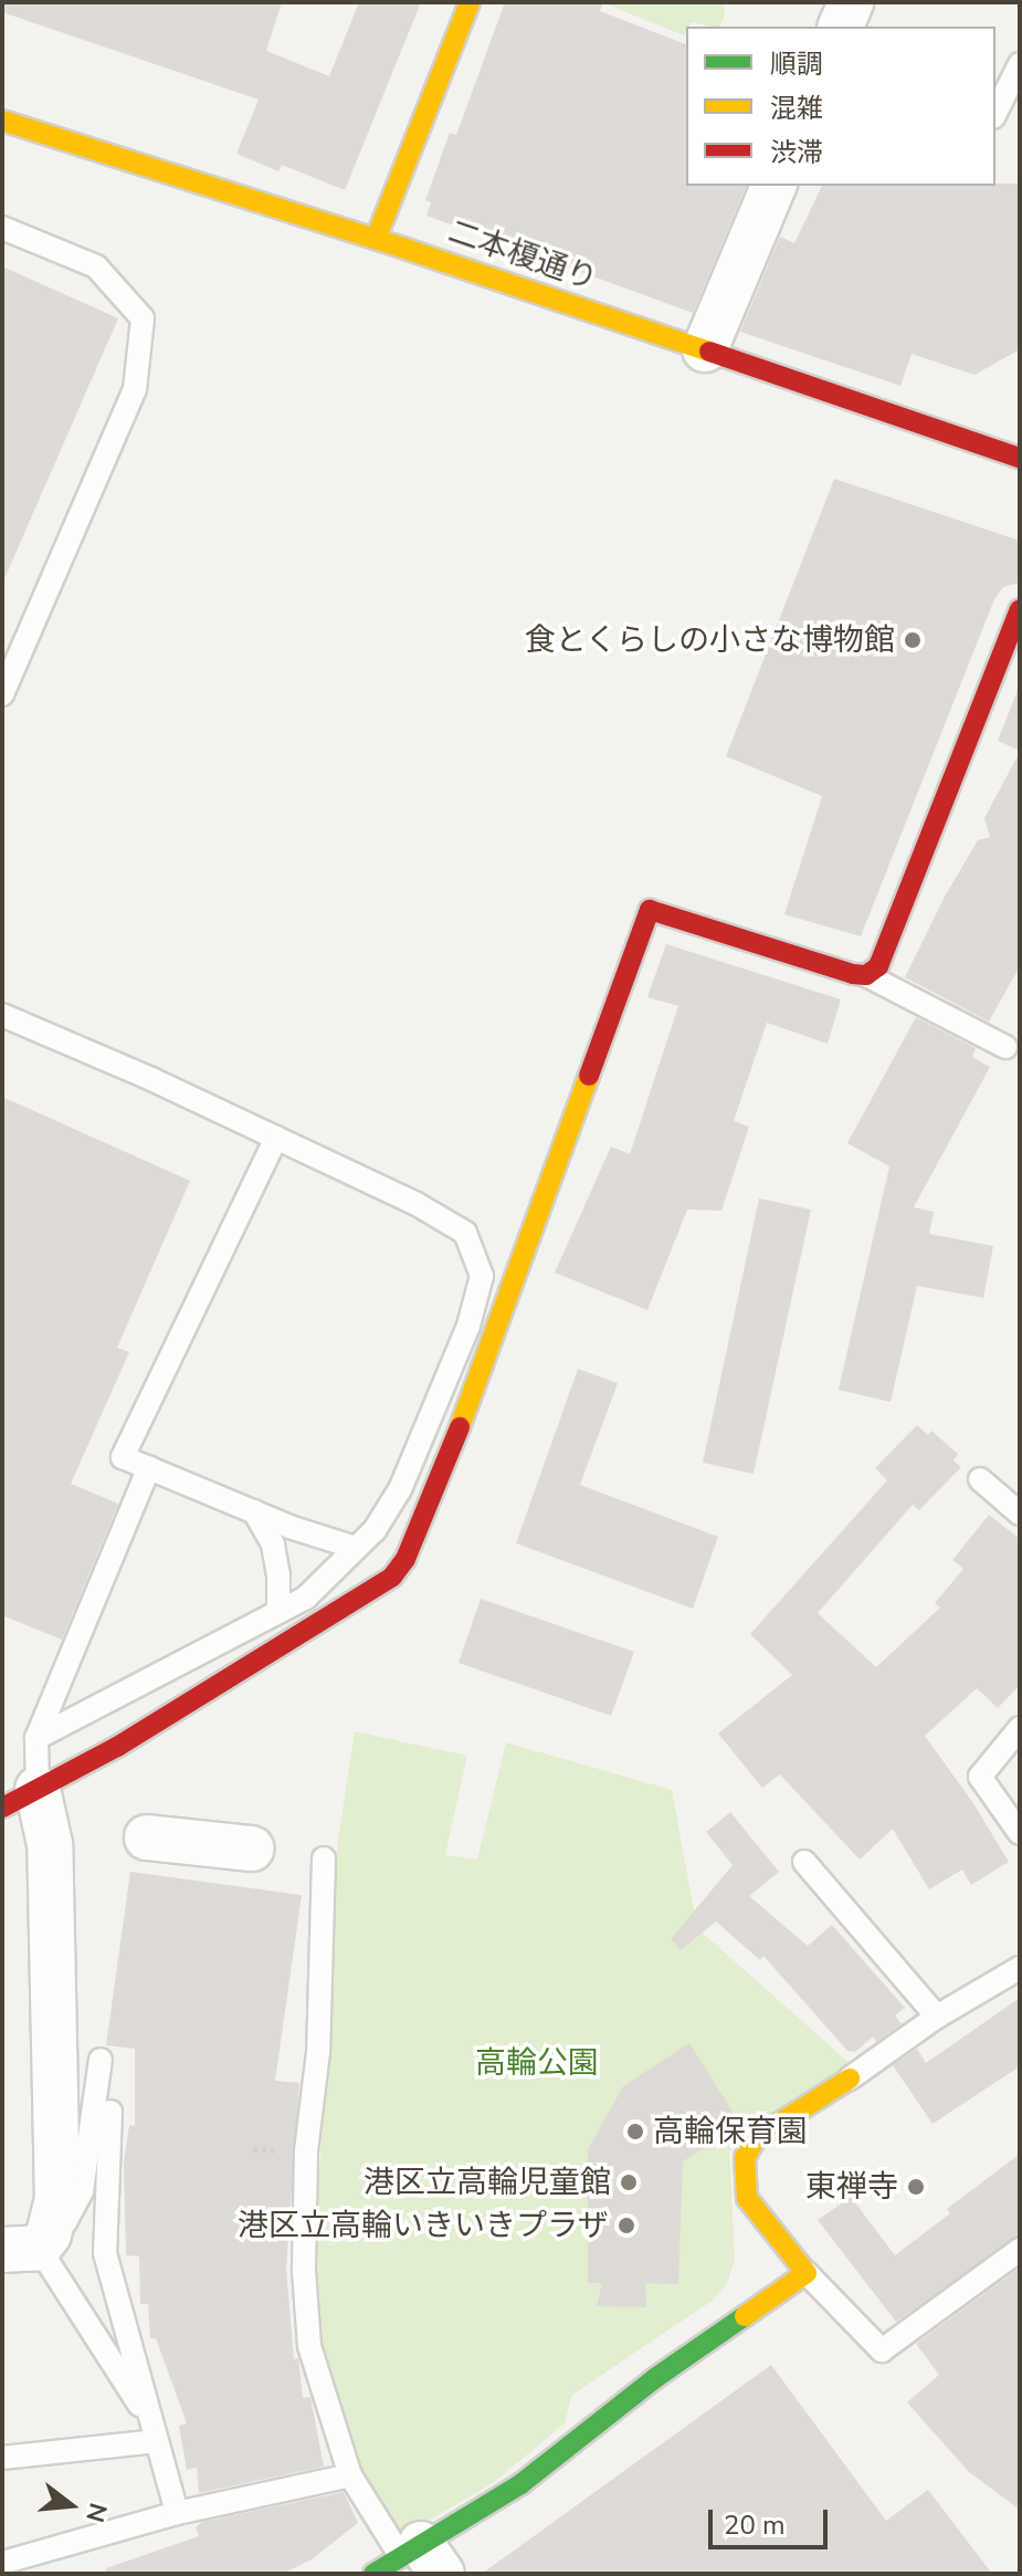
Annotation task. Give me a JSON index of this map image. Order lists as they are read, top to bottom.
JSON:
{
  "streets": {
    "street": ["二本榎通り"]
  },
  "parks": ["高輪公園"],
  "places": [
    "食とくらしの小さな博物館",
    "高輪保育園",
    "港区立高輪児童館",
    "東禅寺",
    "港区立高輪いきいきプラザ"
  ],
  "legend": ["順調", "混雑", "渋滞"],
  "scale_bar": "20 m",
  "north": "right"
}
